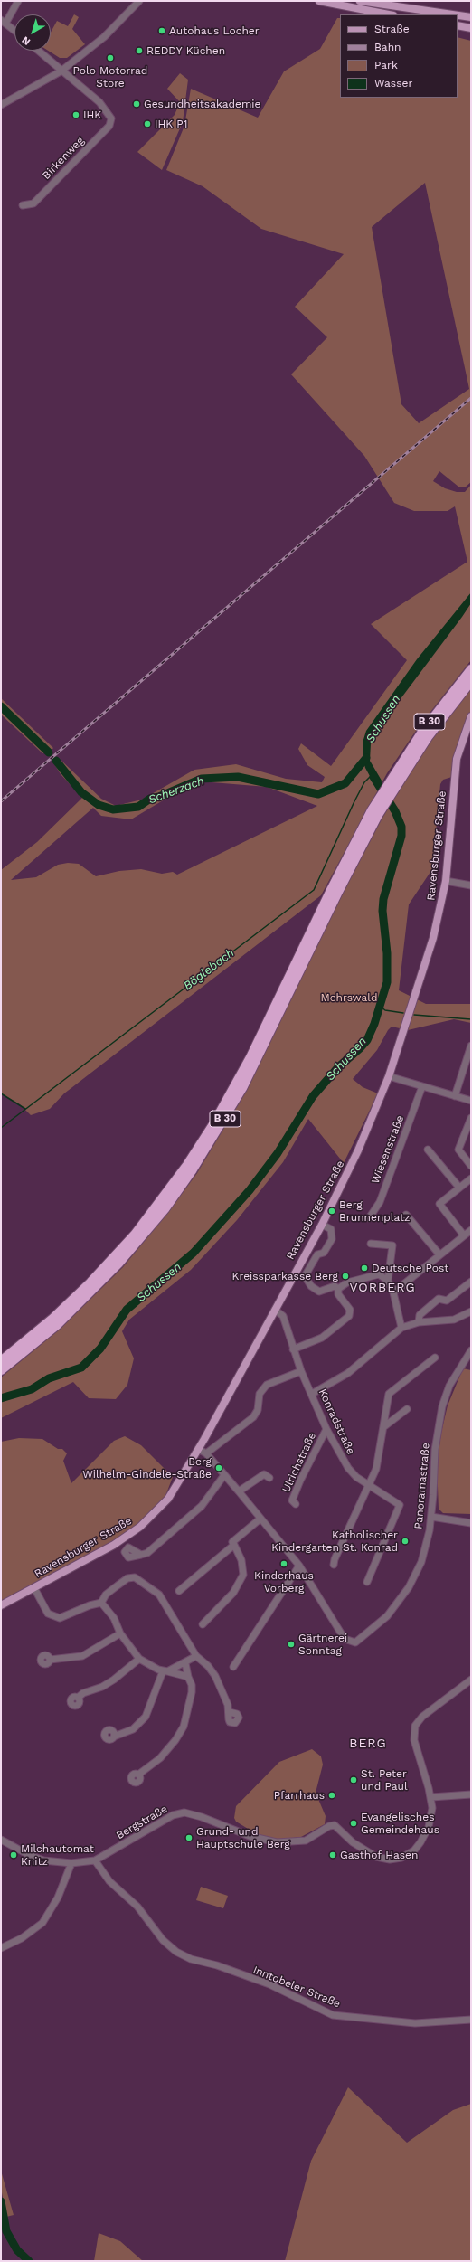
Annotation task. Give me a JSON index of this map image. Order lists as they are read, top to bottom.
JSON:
{
  "streets": {
    "highway": ["B 30"],
    "main road": ["Ravensburger Straße"],
    "street": [
      "Birkenweg",
      "Wiesenstraße",
      "Konradstraße",
      "Ulrichstraße",
      "Panoramastraße",
      "Bergstraße",
      "Inntobeler Straße"
    ]
  },
  "crossings": [
    ["Ravensburger Straße", "Konradstraße"],
    ["Konradstraße", "Ulrichstraße"],
    ["Bergstraße", "Inntobeler Straße"]
  ],
  "districts": ["VORBERG", "BERG"],
  "water": ["Schussen", "Scherzach", "Böglebach"],
  "parks": ["Mehrswald"],
  "places": [
    "Autohaus Locher",
    "REDDY Küchen",
    "Polo Motorrad Store",
    "Gesundheitsakademie",
    "IHK",
    "IHK P1",
    "Berg Brunnenplatz",
    "Deutsche Post",
    "Kreissparkasse Berg",
    "Berg Wilhelm-Gindele-Straße",
    "Katholischer Kindergarten St. Konrad",
    "Kinderhaus Vorberg",
    "Gärtnerei Sonntag",
    "St. Peter und Paul",
    "Pfarrhaus",
    "Evangelisches Gemeindehaus",
    "Grund- und Hauptschule Berg",
    "Milchautomat Knitz",
    "Gasthof Hasen"
  ],
  "legend": [
    "Straße",
    "Bahn",
    "Park",
    "Wasser"
  ],
  "north": "bottom left"
}
